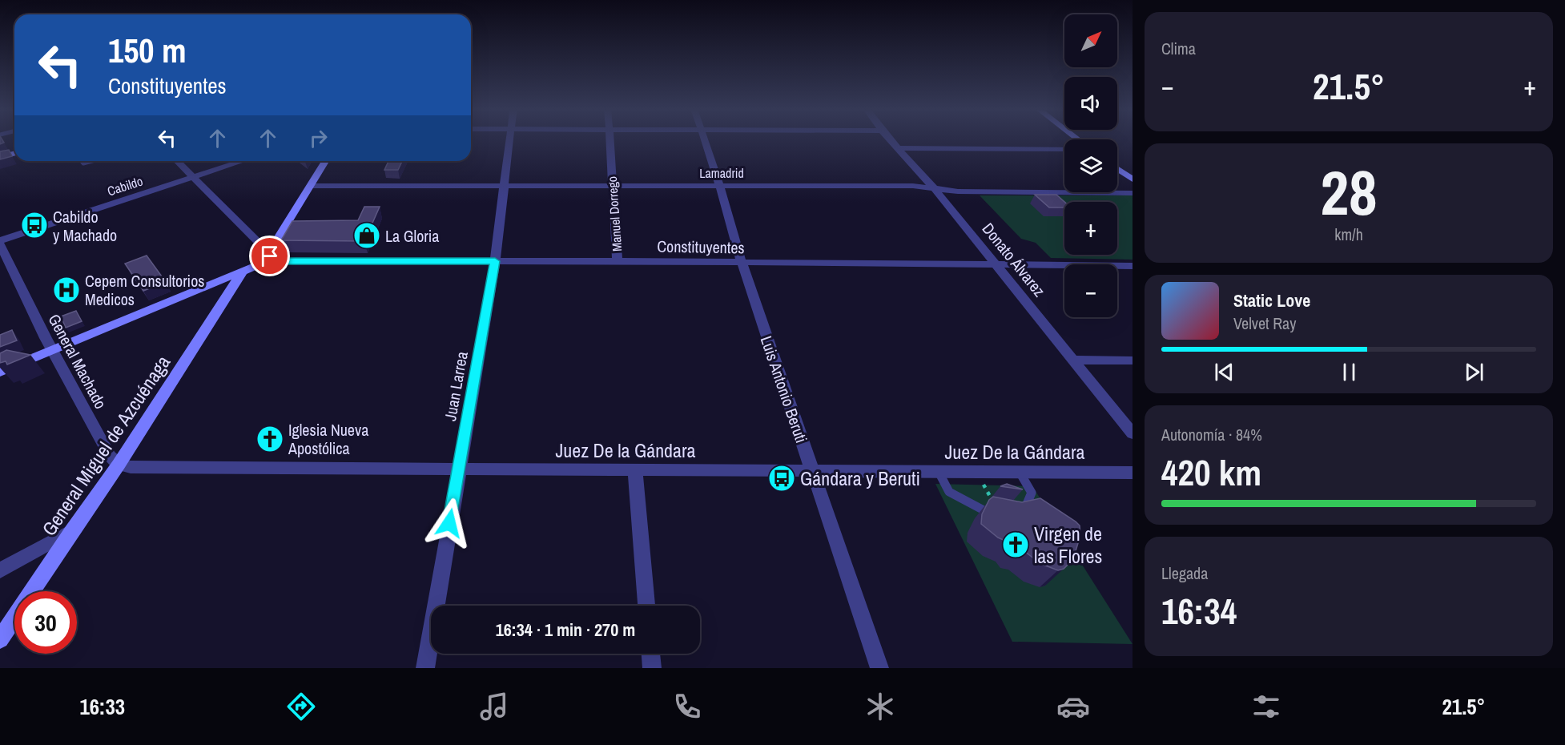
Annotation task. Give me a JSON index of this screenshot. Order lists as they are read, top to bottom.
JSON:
{
  "streets": {
    "street": [
      "Lamadrid",
      "Cabildo",
      "Manuel Dorrego",
      "Constituyentes",
      "Donato Álvarez",
      "General Machado",
      "Juan Larrea",
      "Luis Antonio Beruti",
      "General Miguel de Azcuénaga",
      "Juez De la Gándara"
    ]
  },
  "crossings": [
    ["Lamadrid", "Manuel Dorrego"],
    ["Lamadrid", "Donato Álvarez"],
    ["Lamadrid", "Juan Larrea"],
    ["Lamadrid", "Luis Antonio Beruti"],
    ["Manuel Dorrego", "Constituyentes"],
    ["Constituyentes", "Donato Álvarez"],
    ["Constituyentes", "Juan Larrea"],
    ["Constituyentes", "Luis Antonio Beruti"],
    ["General Machado", "General Miguel de Azcuénaga"],
    ["General Machado", "Juez De la Gándara"],
    ["Juan Larrea", "Juez De la Gándara"],
    ["Luis Antonio Beruti", "Juez De la Gándara"],
    ["General Miguel de Azcuénaga", "Juez De la Gándara"]
  ],
  "places": {
    "bus stop": ["Cabildo y Machado", "Gándara y Beruti"],
    "shop": ["La Gloria"],
    "hospital": ["Cepem Consultorios Medicos"],
    "church": ["Iglesia Nueva Apostólica", "Virgen de las Flores"]
  },
  "north": "top right",
  "page": {
    "tile": [
      "Clima",
      ["28", "km/h"],
      ["Autonomía · 84%", "420 km"],
      ["Llegada", "16:34"]
    ],
    "map_buttons": ["+", "−"],
    "turn": ["150 m", "Constituyentes"],
    "heat": ["−", "21.5°", "+"],
    "song": ["Static Love", "Velvet Ray"],
    "limit": "30",
    "trip": "16:34 · 1 min · 270 m",
    "tabs": ["16:33", "21.5°"]
  }
}
